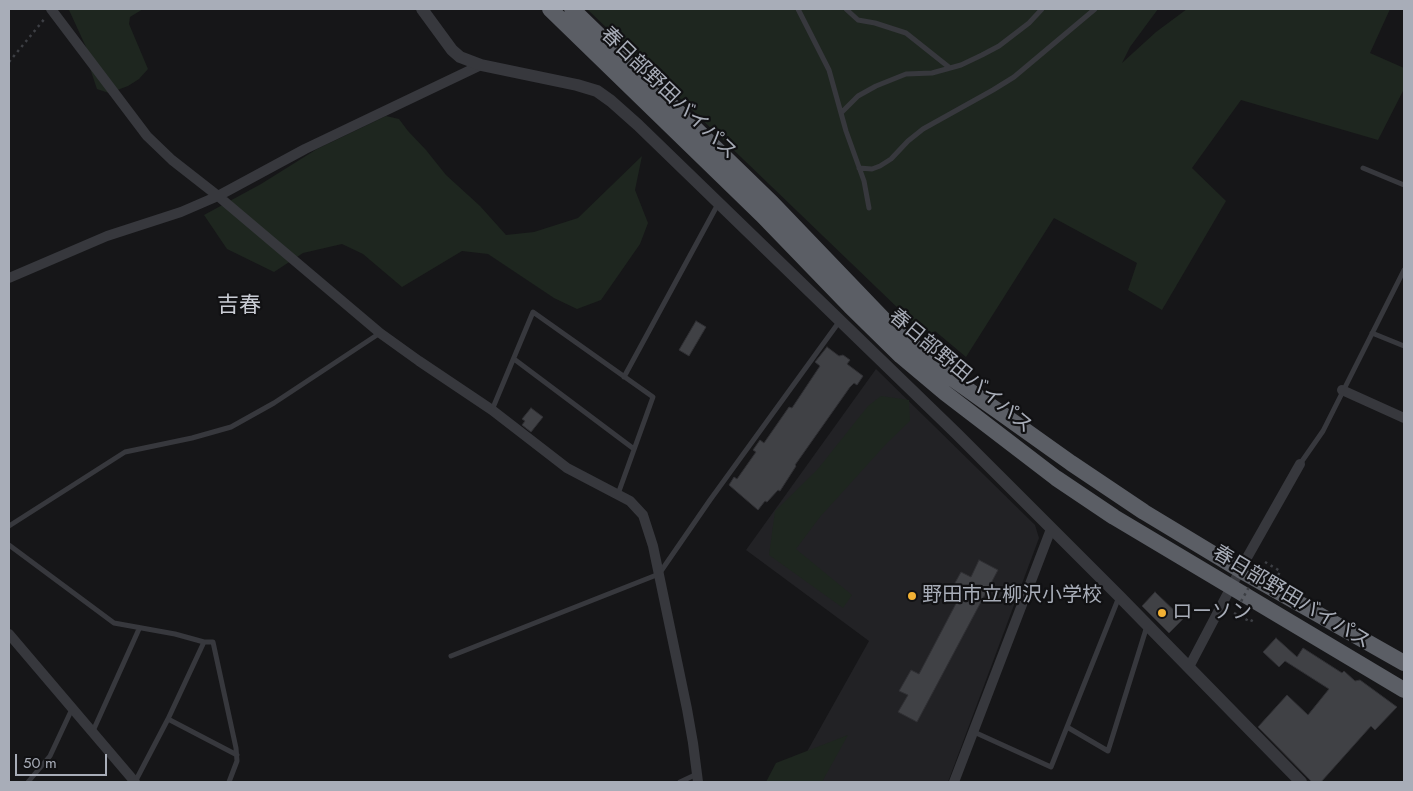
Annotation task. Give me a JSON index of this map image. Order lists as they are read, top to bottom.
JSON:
{
  "streets": {
    "highway": ["春日部野田バイパス"]
  },
  "districts": ["吉春"],
  "places": ["野田市立柳沢小学校", "ローソン"],
  "scale_bar": "50 m"
}
